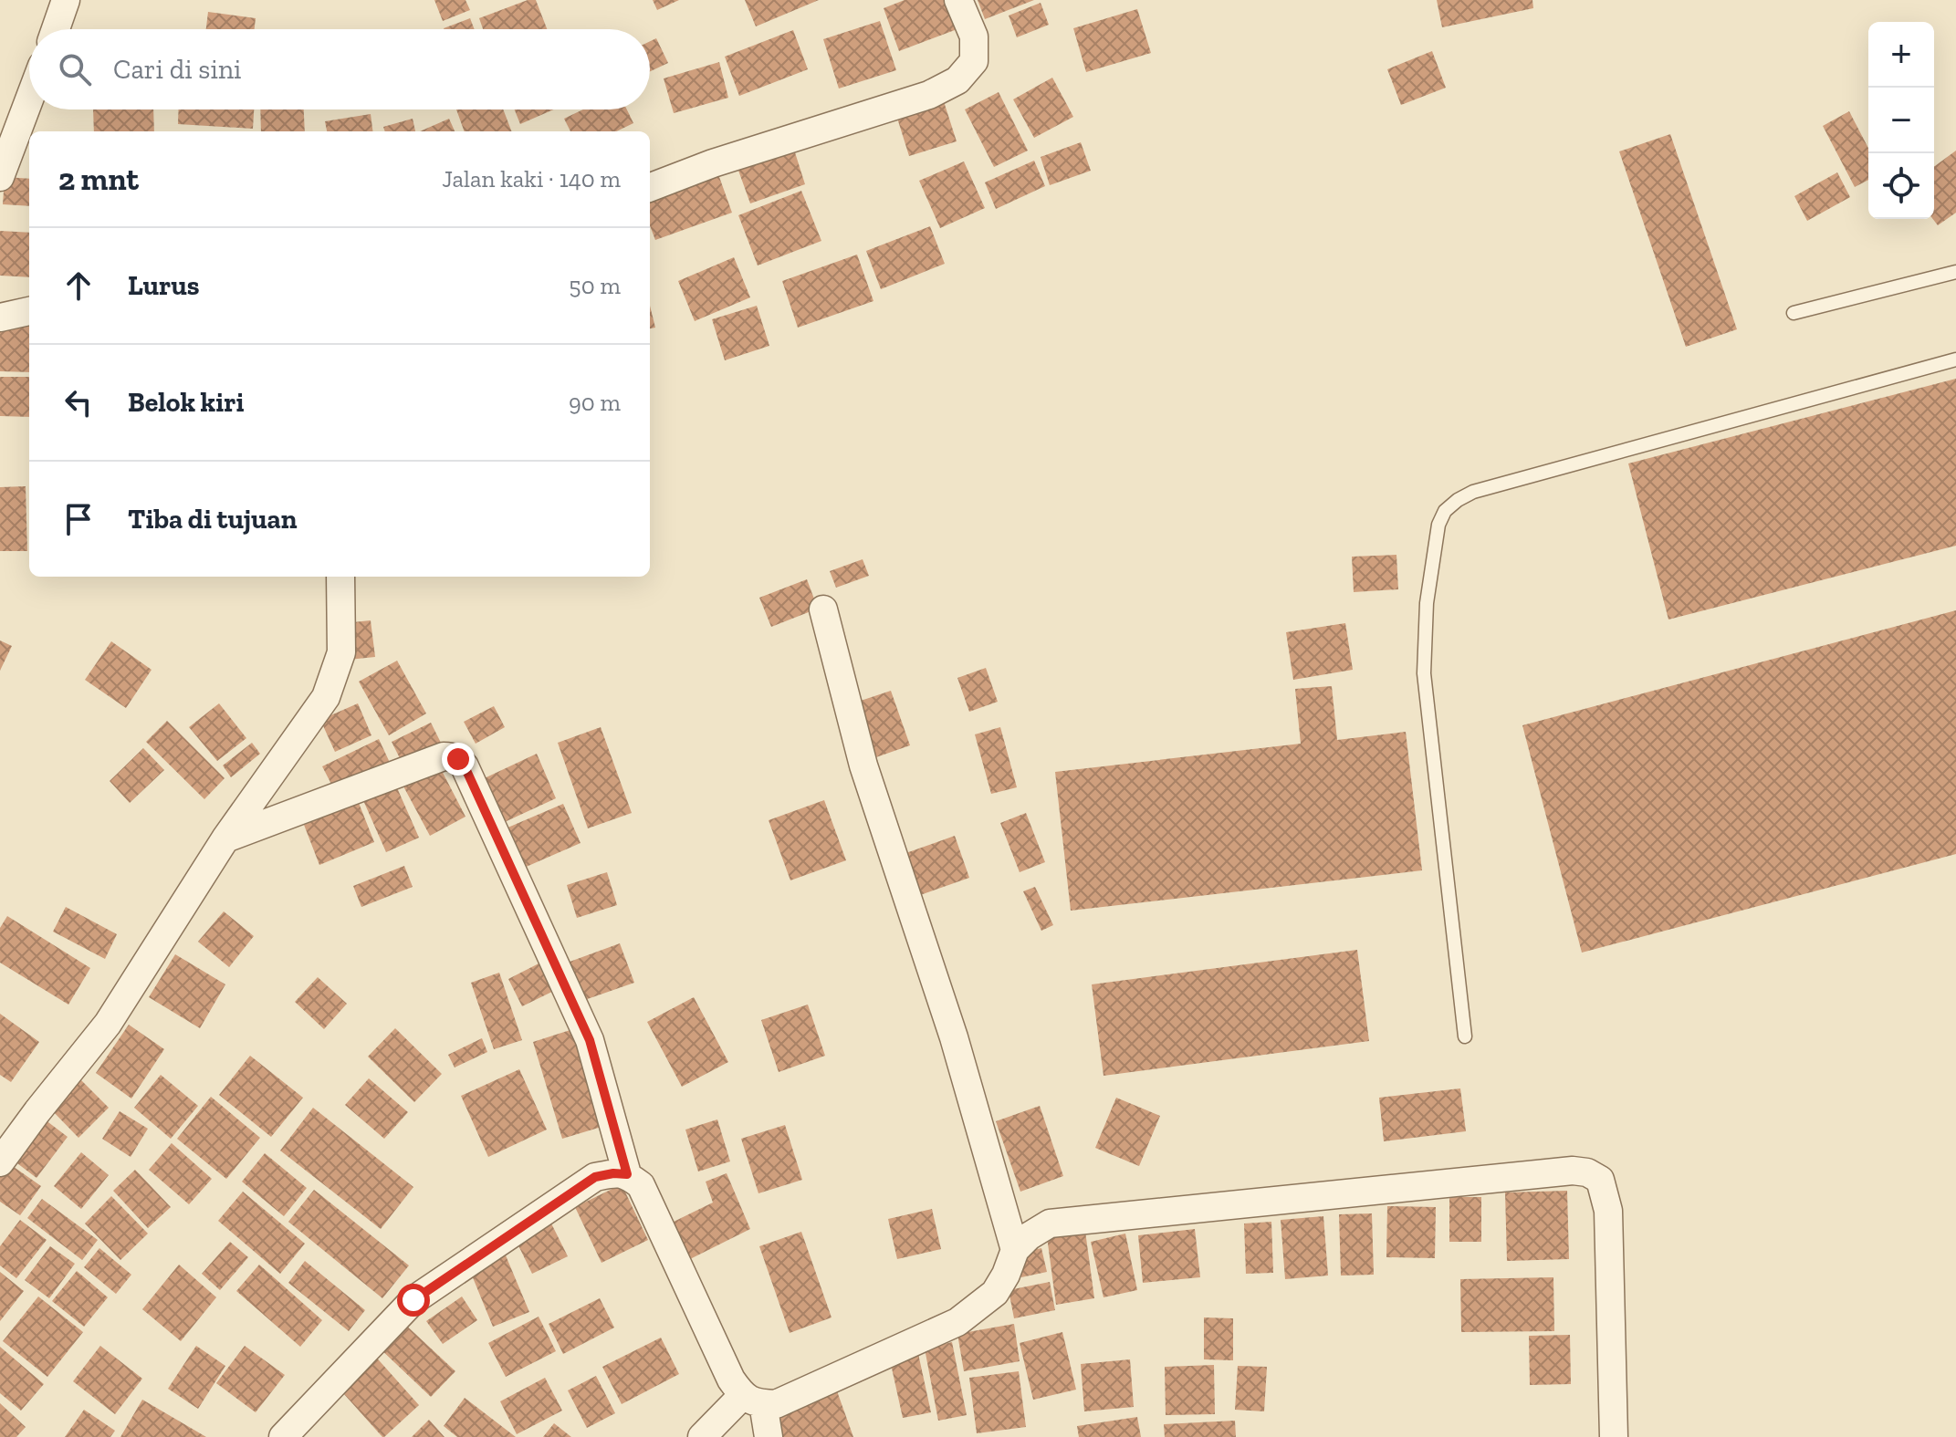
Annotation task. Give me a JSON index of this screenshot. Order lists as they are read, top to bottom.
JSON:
{
  "page": {
    "map_buttons": ["+", "−"],
    "search": "Cari di sini",
    "heading": ["2 mnt", "Jalan kaki · 140 m"],
    "list": [
      ["Lurus", "50 m"],
      ["Belok kiri", "90 m"],
      "Tiba di tujuan"
    ]
  }
}
